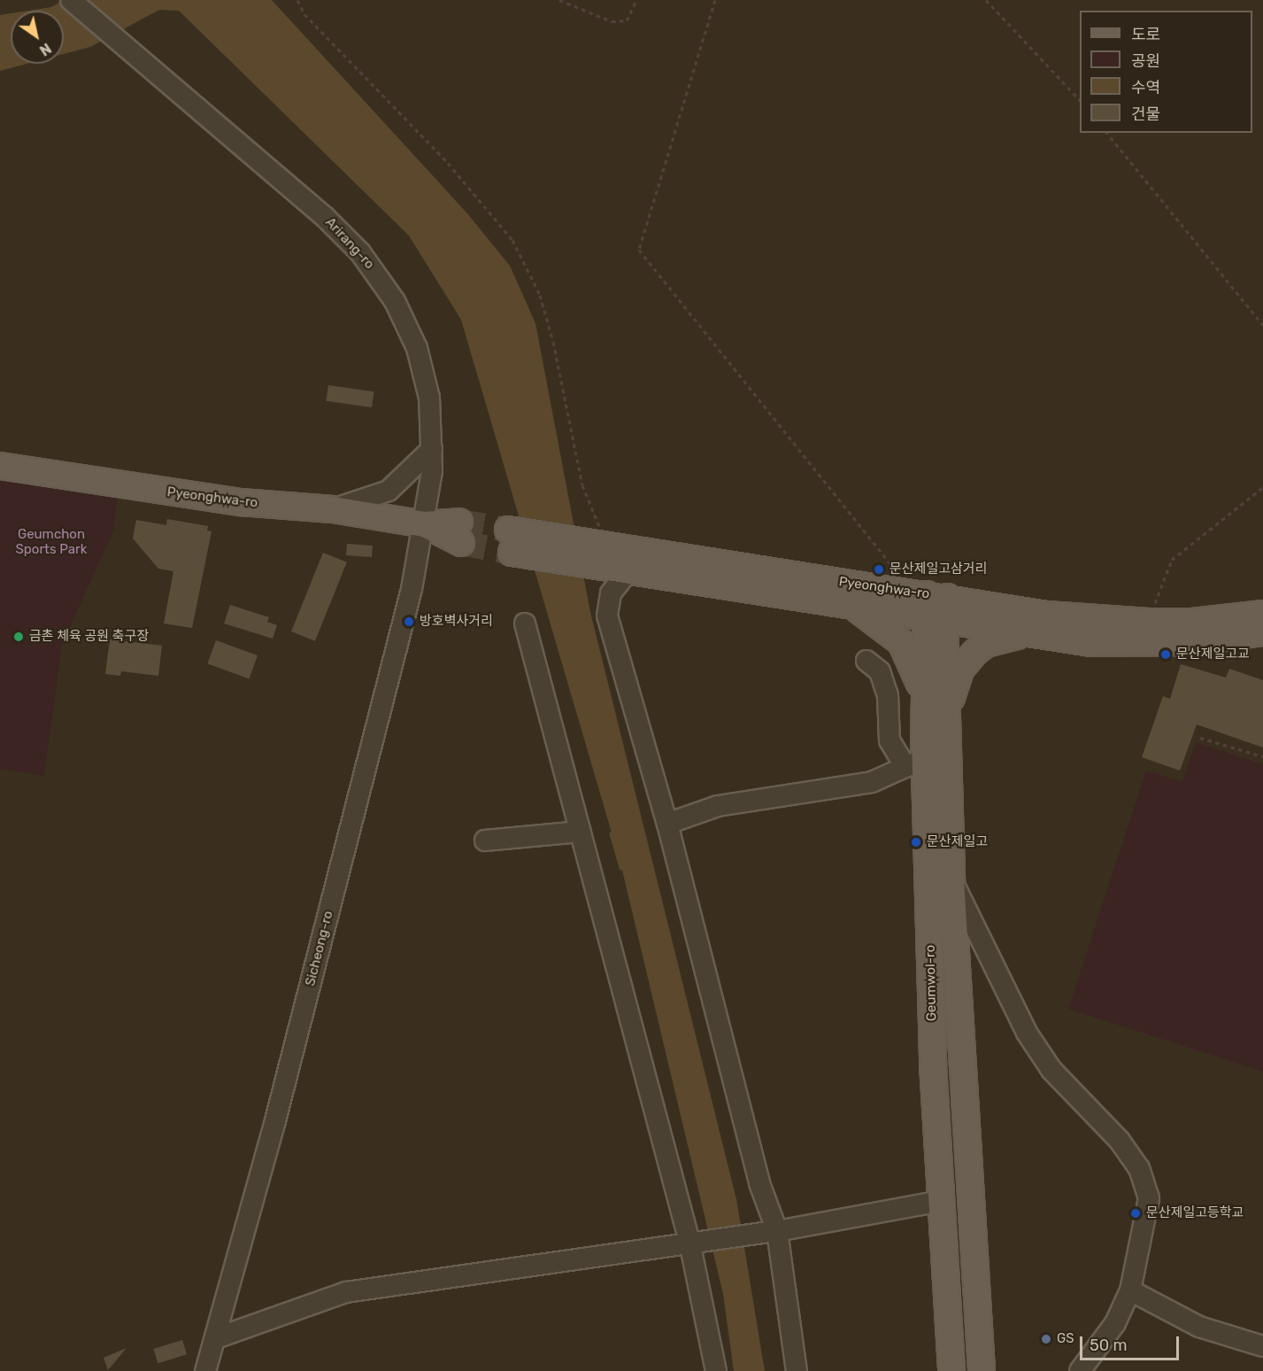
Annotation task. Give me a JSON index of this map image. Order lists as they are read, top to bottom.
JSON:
{
  "streets": {
    "main road": ["Pyeonghwa-ro", "Geumwol-ro"],
    "street": ["Arirang-ro", "Sicheong-ro"]
  },
  "crossings": [
    ["Arirang-ro", "Pyeonghwa-ro"],
    ["Arirang-ro", "Sicheong-ro"],
    ["Pyeonghwa-ro", "Sicheong-ro"],
    ["Pyeonghwa-ro", "Geumwol-ro"]
  ],
  "parks": ["Geumchon Sports Park"],
  "places": [
    "문산제일고삼거리",
    "방호벽사거리",
    "금촌 체육 공원 축구장",
    "문산제일고교",
    "문산제일고",
    "문산제일고등학교",
    "GS"
  ],
  "legend": [
    "도로",
    "공원",
    "수역",
    "건물"
  ],
  "scale_bar": "50 m",
  "north": "bottom right"
}
